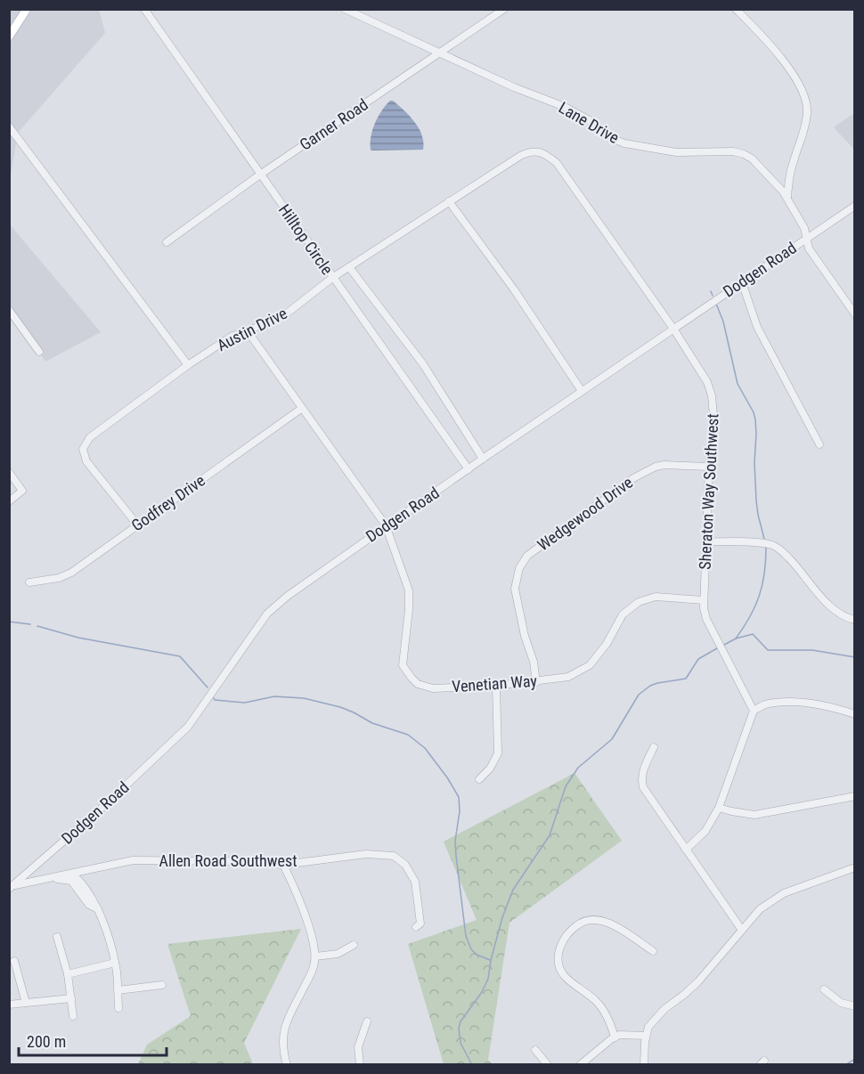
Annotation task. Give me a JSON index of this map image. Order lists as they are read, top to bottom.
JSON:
{
  "streets": {
    "street": [
      "Lane Drive",
      "Garner Road",
      "Hilltop Circle",
      "Dodgen Road",
      "Austin Drive",
      "Sheraton Way Southwest",
      "Godfrey Drive",
      "Wedgewood Drive",
      "Venetian Way",
      "Allen Road Southwest"
    ]
  },
  "crossings": [
    ["Lane Drive", "Garner Road"],
    ["Lane Drive", "Dodgen Road"],
    ["Garner Road", "Hilltop Circle"],
    ["Hilltop Circle", "Dodgen Road"],
    ["Hilltop Circle", "Austin Drive"],
    ["Dodgen Road", "Sheraton Way Southwest"],
    ["Dodgen Road", "Venetian Way"],
    ["Dodgen Road", "Allen Road Southwest"],
    ["Austin Drive", "Sheraton Way Southwest"],
    ["Austin Drive", "Godfrey Drive"],
    ["Austin Drive", "Venetian Way"],
    ["Sheraton Way Southwest", "Wedgewood Drive"],
    ["Sheraton Way Southwest", "Venetian Way"],
    ["Godfrey Drive", "Venetian Way"],
    ["Wedgewood Drive", "Venetian Way"]
  ],
  "scale_bar": "200 m"
}
